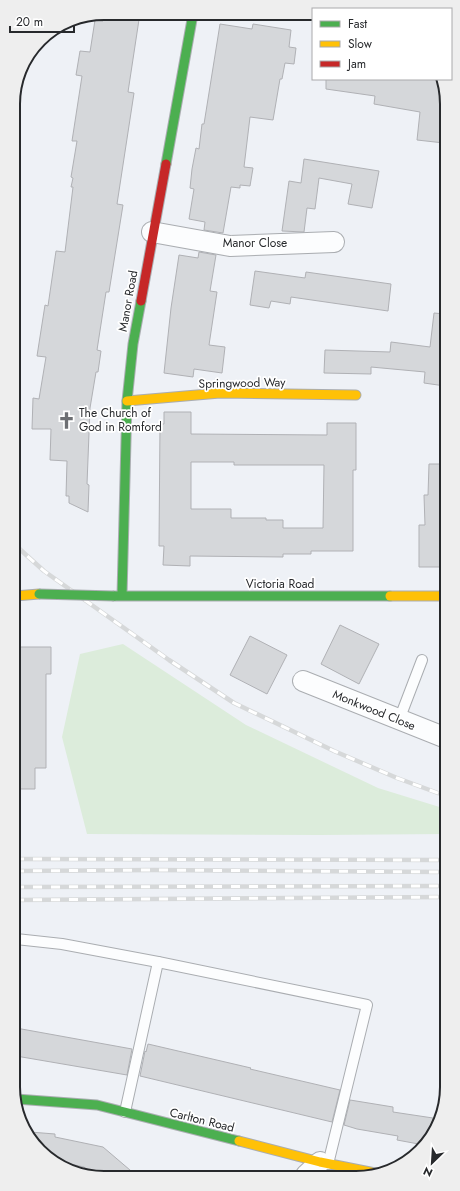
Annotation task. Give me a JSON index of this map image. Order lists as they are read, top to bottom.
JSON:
{
  "streets": {
    "street": [
      "Manor Close",
      "Manor Road",
      "Springwood Way",
      "Victoria Road",
      "Monkwood Close",
      "Carlton Road"
    ]
  },
  "crossings": [
    ["Manor Close", "Manor Road"],
    ["Manor Road", "Springwood Way"],
    ["Manor Road", "Victoria Road"]
  ],
  "places": {
    "church": ["The Church of God in Romford"]
  },
  "legend": ["Fast", "Slow", "Jam"],
  "scale_bar": "20 m",
  "north": "bottom left"
}
